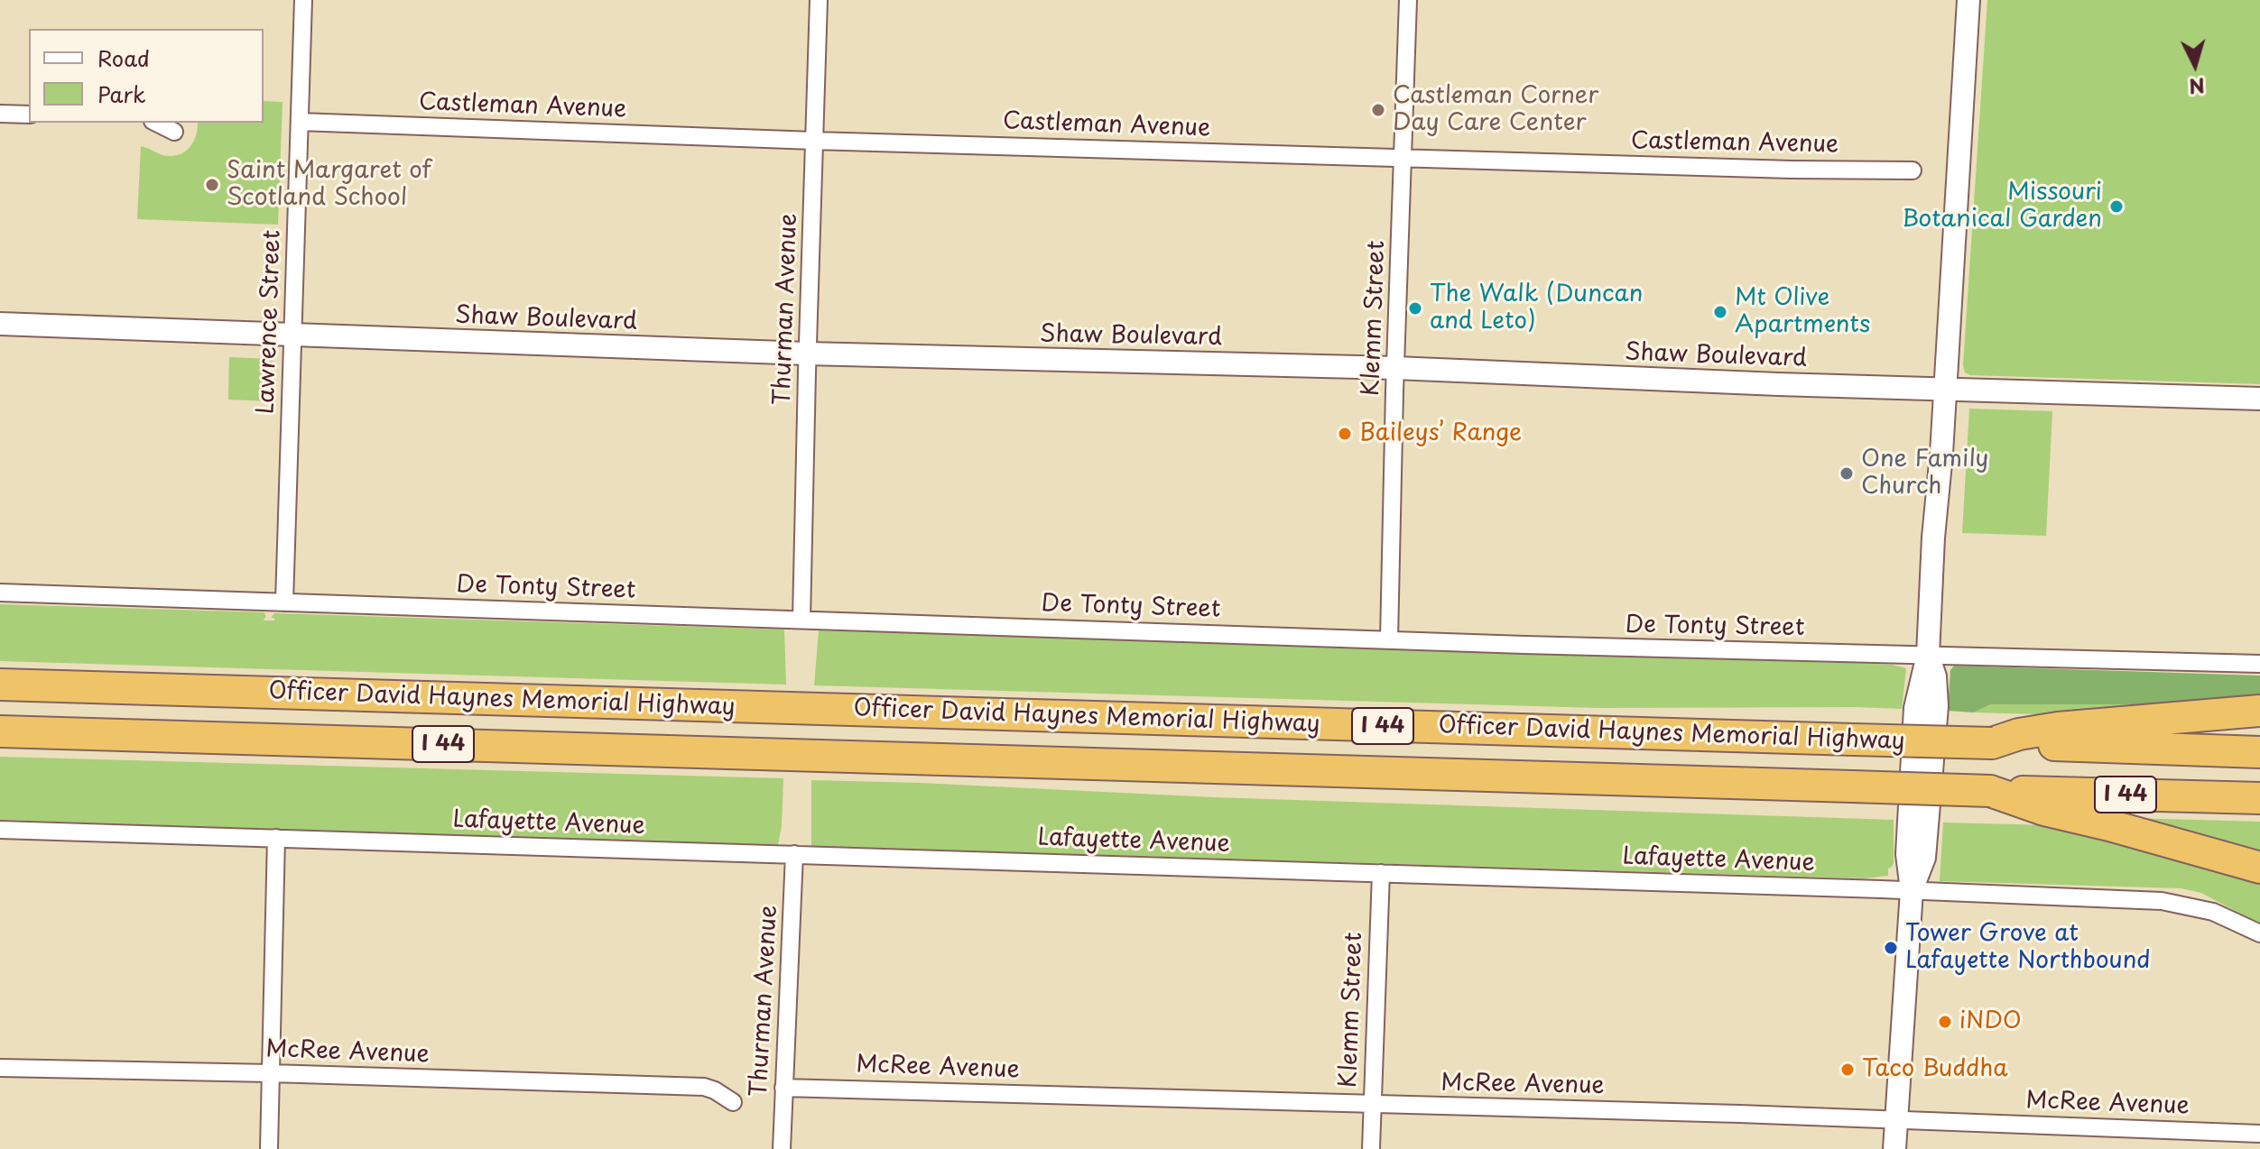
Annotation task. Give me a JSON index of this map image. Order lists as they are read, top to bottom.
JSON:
{
  "streets": {
    "highway": ["Officer David Haynes Memorial Highway", "I 44"],
    "street": [
      "Castleman Avenue",
      "Thurman Avenue",
      "Klemm Street",
      "Shaw Boulevard",
      "Lawrence Street",
      "De Tonty Street",
      "Lafayette Avenue",
      "McRee Avenue"
    ]
  },
  "crossings": [
    ["Castleman Avenue", "Thurman Avenue"],
    ["Castleman Avenue", "Klemm Street"],
    ["Castleman Avenue", "Lawrence Street"],
    ["Thurman Avenue", "Shaw Boulevard"],
    ["Thurman Avenue", "De Tonty Street"],
    ["Thurman Avenue", "Lafayette Avenue"],
    ["Thurman Avenue", "McRee Avenue"],
    ["Klemm Street", "Shaw Boulevard"],
    ["Klemm Street", "De Tonty Street"],
    ["Klemm Street", "Lafayette Avenue"],
    ["Klemm Street", "McRee Avenue"],
    ["Shaw Boulevard", "Lawrence Street"],
    ["Lawrence Street", "De Tonty Street"]
  ],
  "places": [
    "Castleman Corner Day Care Center",
    "Saint Margaret of Scotland School",
    "Missouri Botanical Garden",
    "The Walk (Duncan and Leto)",
    "Mt Olive Apartments",
    "Baileys’ Range",
    "One Family Church",
    "Tower Grove at Lafayette Northbound",
    "iNDO",
    "Taco Buddha"
  ],
  "legend": ["Road", "Park"],
  "north": "bottom"
}
